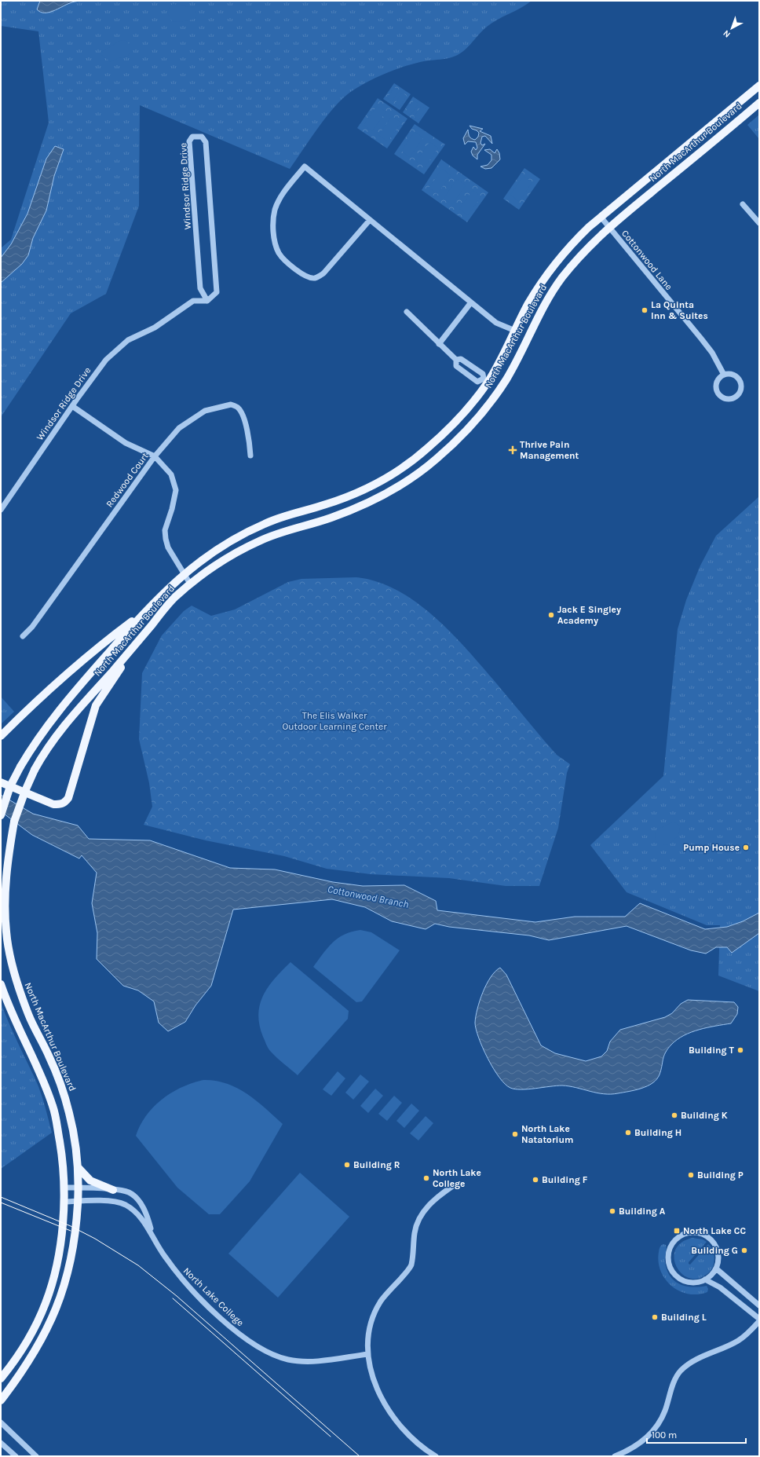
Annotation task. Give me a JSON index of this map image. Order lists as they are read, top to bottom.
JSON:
{
  "streets": {
    "main road": ["North MacArthur Boulevard"],
    "street": [
      "Windsor Ridge Drive",
      "Cottonwood Lane",
      "Redwood Court",
      "North Lake College"
    ]
  },
  "crossings": [
    ["North MacArthur Boulevard", "Cottonwood Lane"],
    ["North MacArthur Boulevard", "North Lake College"]
  ],
  "water": ["Cottonwood Branch"],
  "parks": ["The Elis Walker Outdoor Learning Center"],
  "places": {
    "other": [
      "La Quinta Inn & Suites",
      "Jack E Singley Academy",
      "Pump House",
      "Building T",
      "Building K",
      "Building H",
      "North Lake Natatorium",
      "Building R",
      "Building P",
      "North Lake College",
      "Building F",
      "Building A",
      "Building G",
      "Building L"
    ],
    "health": ["Thrive Pain Management"],
    "transit": ["North Lake CC"]
  },
  "scale_bar": "100 m",
  "north": "bottom left"
}
